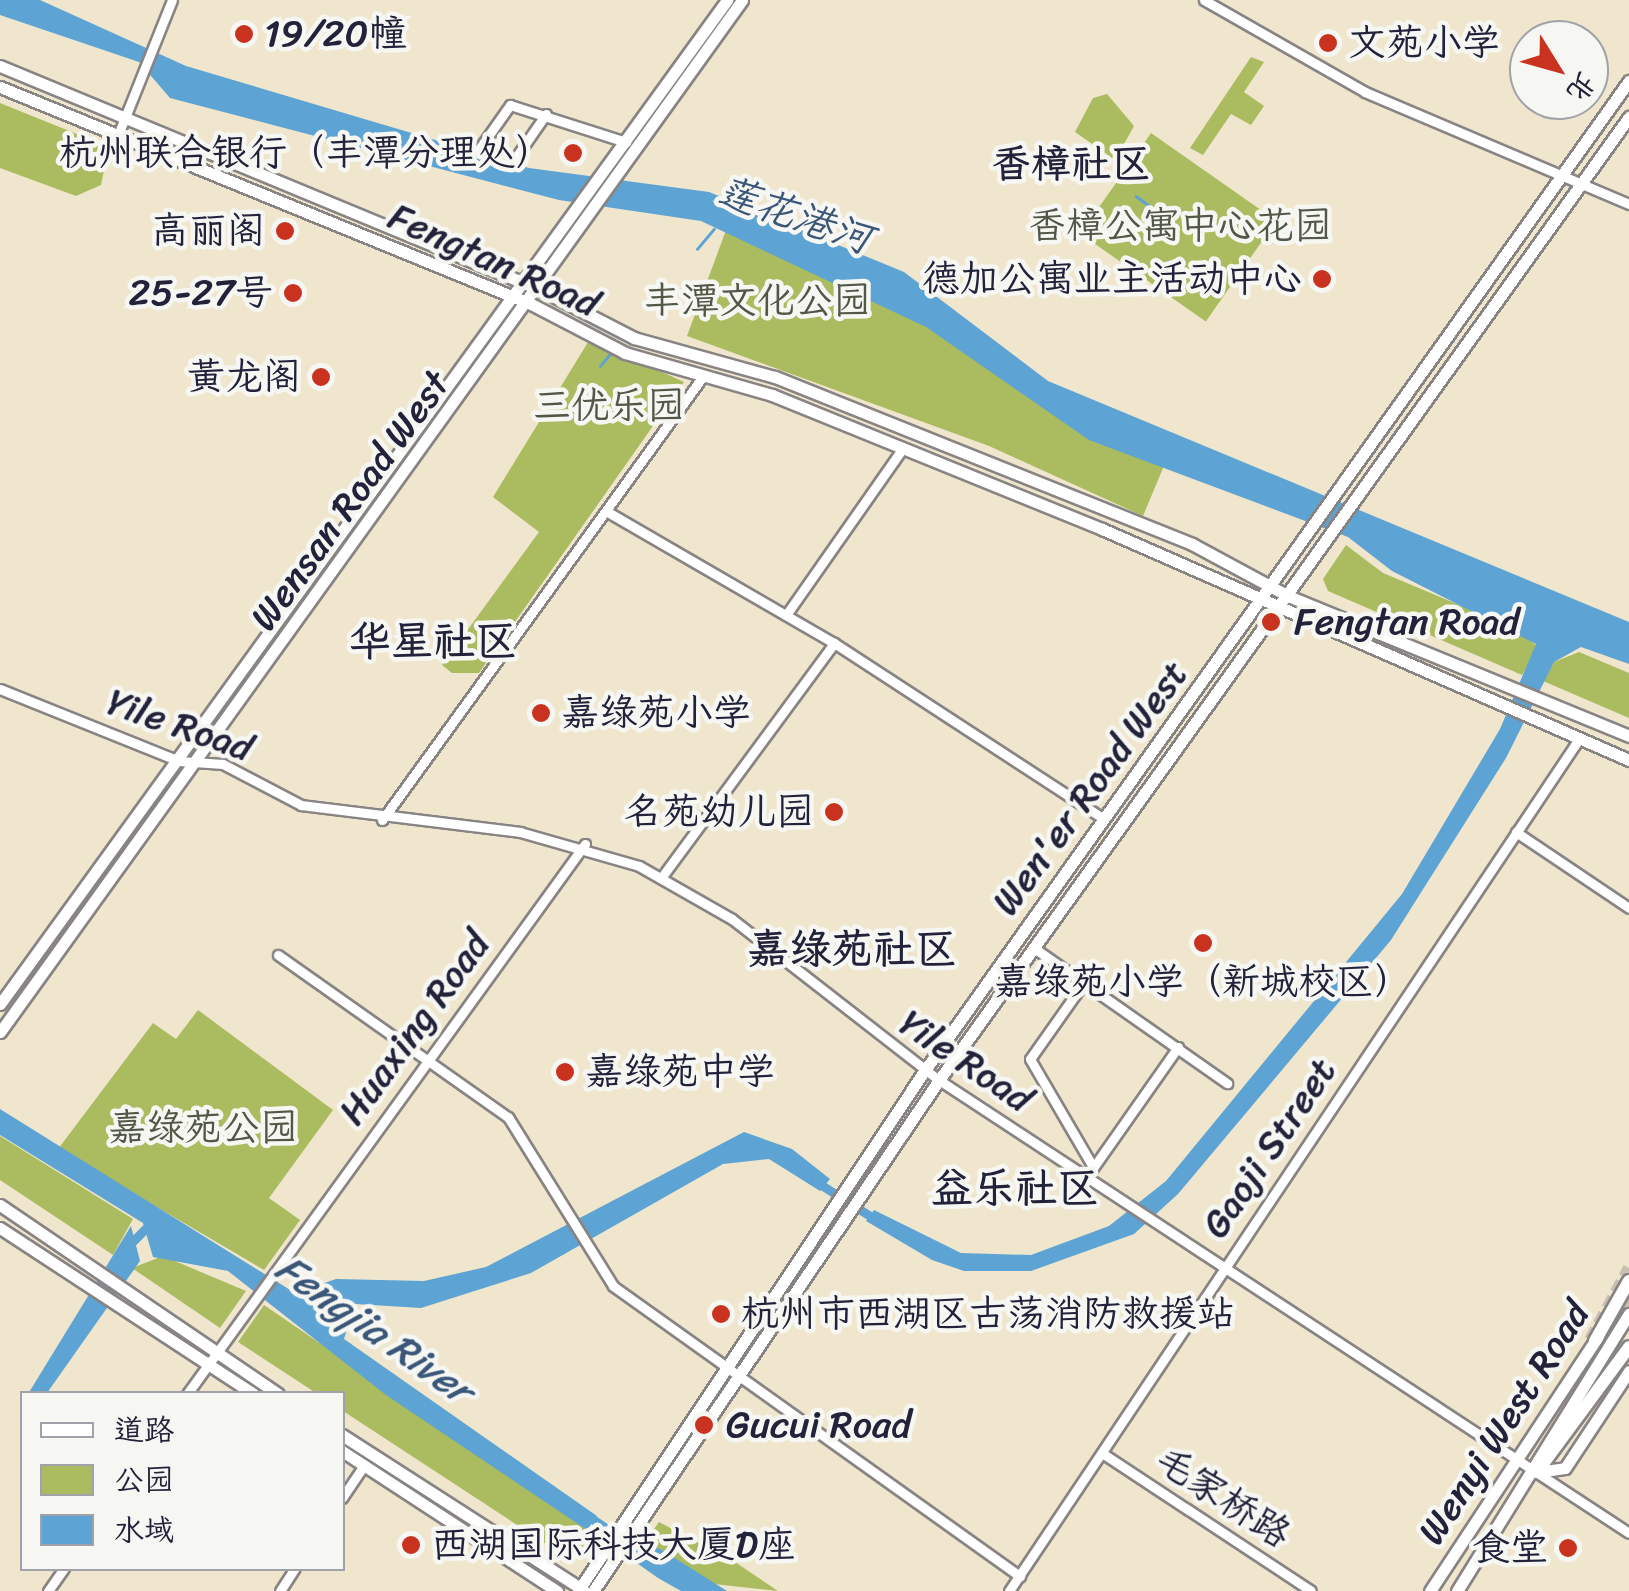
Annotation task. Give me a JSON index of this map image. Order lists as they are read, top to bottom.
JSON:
{
  "streets": {
    "main road": [
      "Fengtan Road",
      "Wensan Road West",
      "Wen'er Road West",
      "Wenyi West Road"
    ],
    "street": [
      "Yile Road",
      "Huaxing Road",
      "Gaoji Street",
      "毛家桥路"
    ]
  },
  "crossings": [
    ["Fengtan Road", "Wensan Road West"],
    ["Fengtan Road", "Wen'er Road West"],
    ["Fengtan Road", "Gaoji Street"],
    ["Wensan Road West", "Yile Road"],
    ["Yile Road", "Wen'er Road West"],
    ["Yile Road", "Huaxing Road"],
    ["Yile Road", "Gaoji Street"],
    ["Yile Road", "Wenyi West Road"],
    ["Gaoji Street", "毛家桥路"]
  ],
  "districts": [
    "香樟社区",
    "华星社区",
    "嘉绿苑社区",
    "益乐社区"
  ],
  "water": ["莲花港河", "Fengjia River"],
  "parks": [
    "香樟公寓中心花园",
    "丰潭文化公园",
    "三优乐园",
    "嘉绿苑公园"
  ],
  "places": [
    "19/20幢",
    "文苑小学",
    "杭州联合银行（丰潭分理处）",
    "高丽阁",
    "德加公寓业主活动中心",
    "25-27号",
    "黄龙阁",
    "Fengtan Road",
    "嘉绿苑小学",
    "名苑幼儿园",
    "嘉绿苑小学（新城校区）",
    "嘉绿苑中学",
    "杭州市西湖区古荡消防救援站",
    "Gucui Road",
    "西湖国际科技大厦D座",
    "食堂"
  ],
  "legend": ["道路", "公园", "水域"],
  "north": "bottom right"
}
